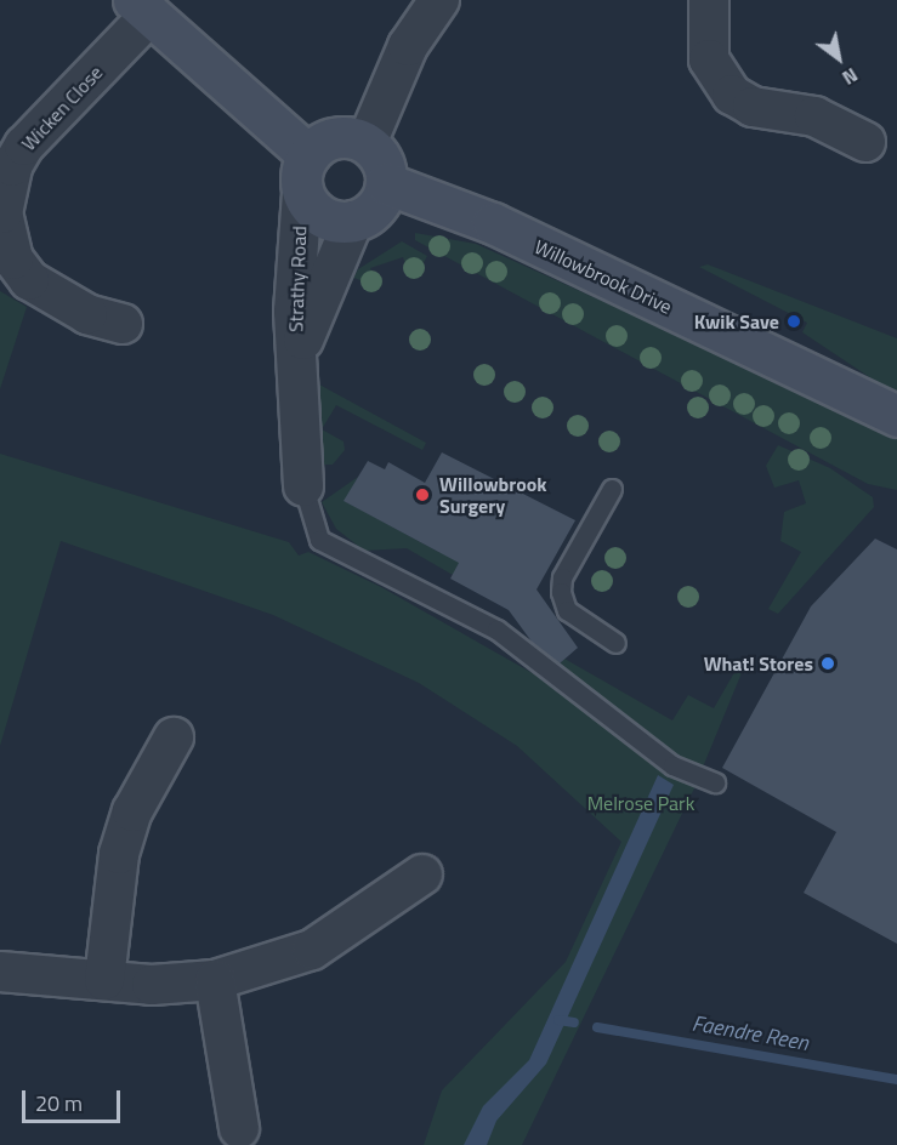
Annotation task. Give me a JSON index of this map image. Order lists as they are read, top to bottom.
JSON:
{
  "streets": {
    "street": ["Wicken Close", "Willowbrook Drive", "Strathy Road"]
  },
  "crossings": [
    ["Willowbrook Drive", "Strathy Road"]
  ],
  "water": ["Faendre Reen"],
  "parks": ["Melrose Park"],
  "places": ["Kwik Save", "Willowbrook Surgery", "What! Stores"],
  "scale_bar": "20 m",
  "north": "bottom right"
}
